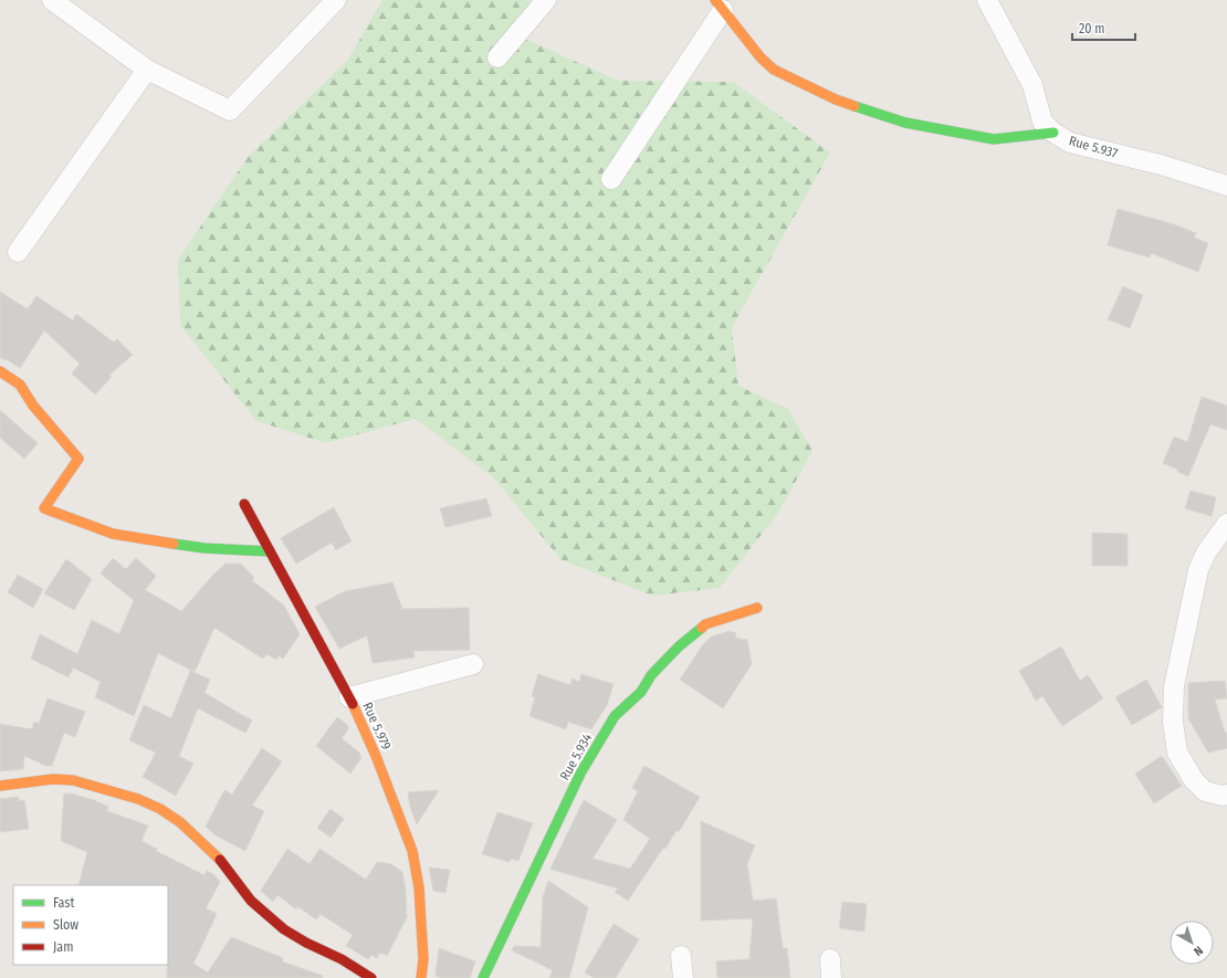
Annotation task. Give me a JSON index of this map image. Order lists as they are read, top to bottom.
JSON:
{
  "streets": {
    "street": ["Rue 5.937", "Rue 5.979", "Rue 5.934"]
  },
  "legend": ["Fast", "Slow", "Jam"],
  "scale_bar": "20 m",
  "north": "bottom right"
}
